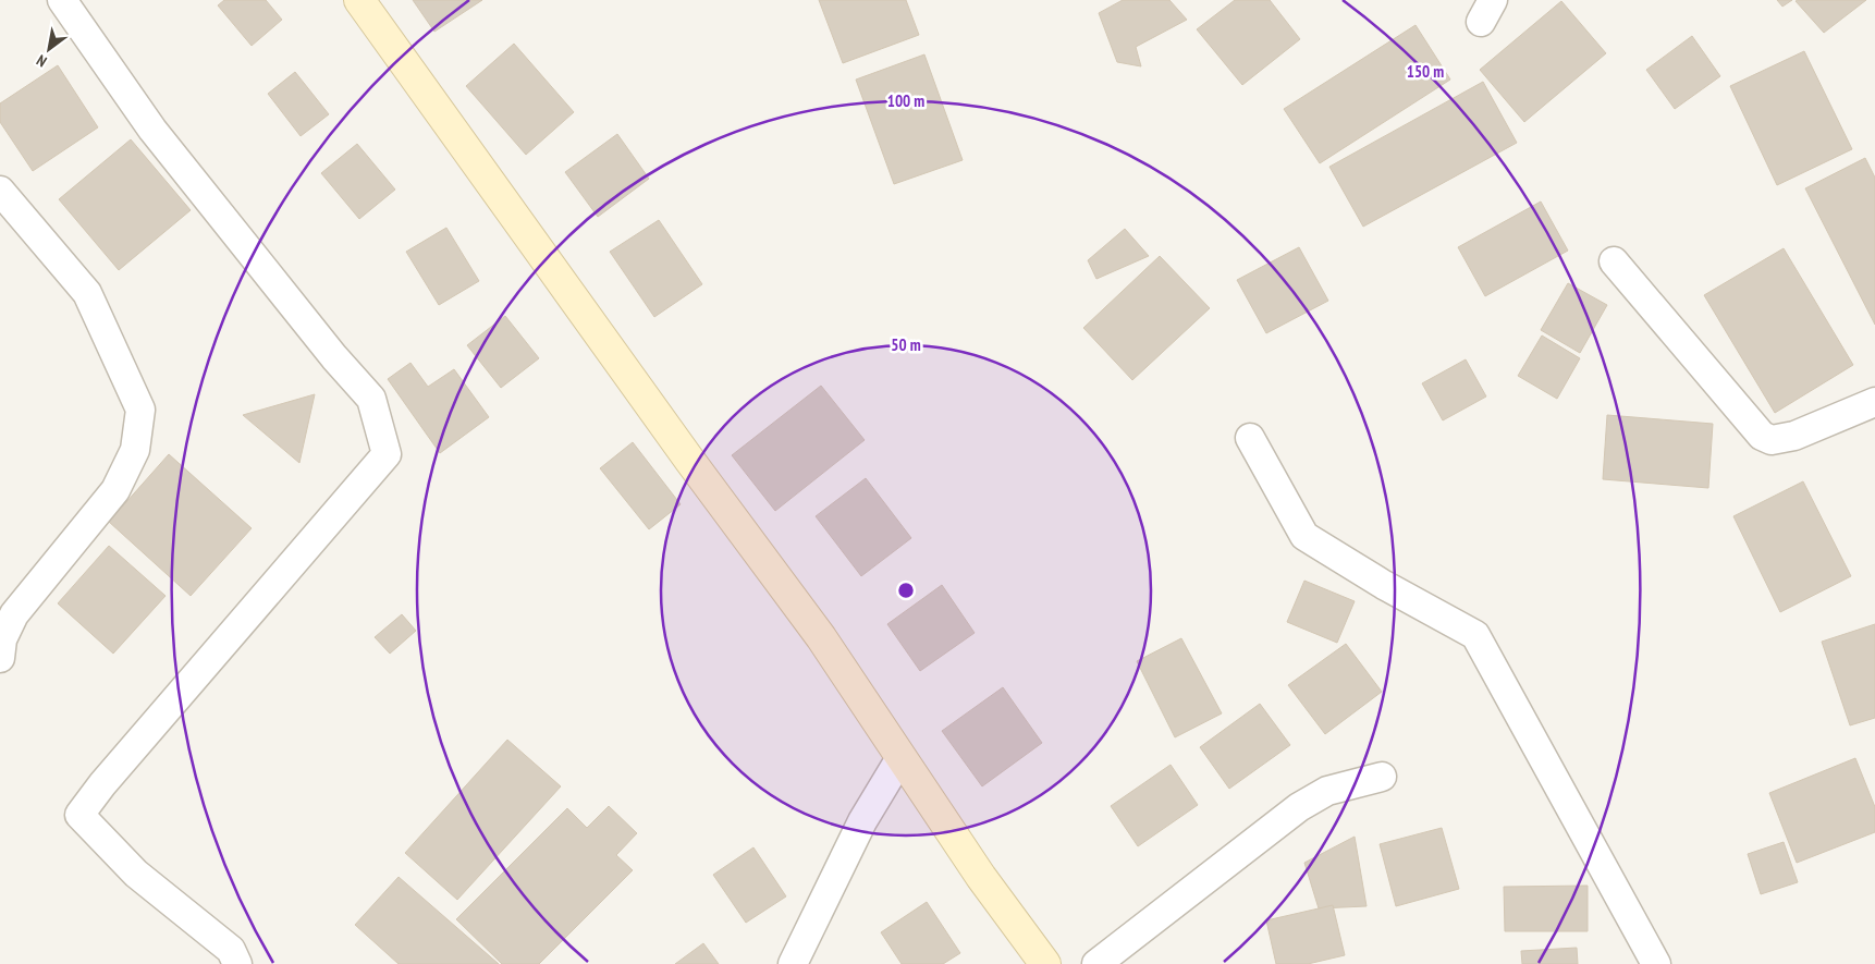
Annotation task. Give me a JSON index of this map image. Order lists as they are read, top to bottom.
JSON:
{
  "north": "bottom left",
  "rings": ["150 m", "100 m", "50 m"]
}
